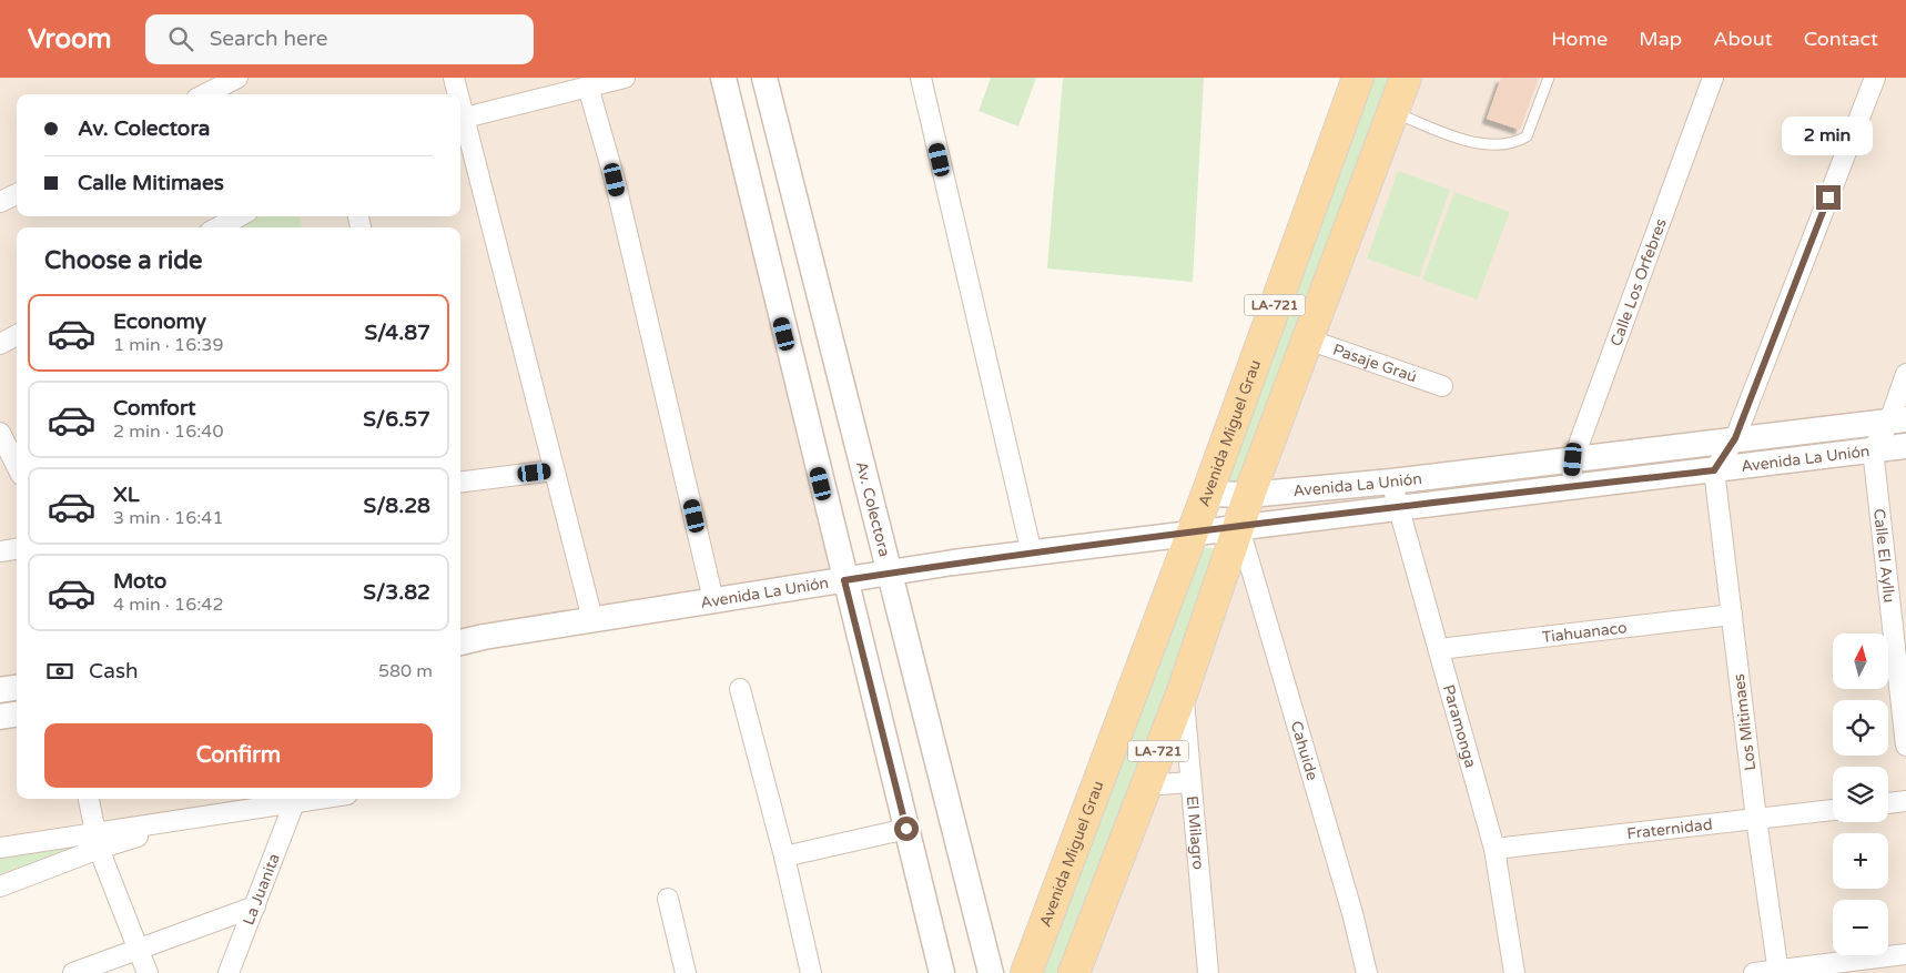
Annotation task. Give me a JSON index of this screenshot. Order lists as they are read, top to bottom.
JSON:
{
  "streets": {
    "main road": ["LA-721", "Avenida Miguel Grau"],
    "street": [
      "Calle Los Orfebres",
      "Pasaje Graú",
      "Avenida La Unión",
      "Av. Colectora",
      "Calle El Ayllu",
      "Tiahuanaco",
      "Los Mitimaes",
      "Paramonga",
      "Cahuide",
      "Fraternidad",
      "El Milagro",
      "La Juanita"
    ]
  },
  "crossings": [
    ["Calle Los Orfebres", "Avenida La Unión"],
    ["LA-721", "Pasaje Graú"],
    ["LA-721", "Avenida La Unión"],
    ["LA-721", "Cahuide"],
    ["LA-721", "El Milagro"],
    ["Avenida Miguel Grau", "Avenida La Unión"],
    ["Avenida La Unión", "Av. Colectora"],
    ["Avenida La Unión", "Calle El Ayllu"],
    ["Avenida La Unión", "Los Mitimaes"],
    ["Avenida La Unión", "Paramonga"],
    ["Avenida La Unión", "Cahuide"],
    ["Tiahuanaco", "Los Mitimaes"],
    ["Tiahuanaco", "Paramonga"],
    ["Los Mitimaes", "Fraternidad"],
    ["Paramonga", "Fraternidad"]
  ],
  "north": "top",
  "page": {
    "header": "Vroom",
    "search": "Search here",
    "nav": [
      "Home",
      "Map",
      "About",
      "Contact"
    ],
    "banner": ["Av. Colectora", "Calle Mitimaes"],
    "bubble": "2 min",
    "heading": "Choose a ride",
    "list": [
      {
        "name": "Economy",
        "note": "1 min · 16:39",
        "value": "S/4.87"
      },
      {
        "name": "Comfort",
        "note": "2 min · 16:40",
        "value": "S/6.57"
      },
      {
        "name": "XL",
        "note": "3 min · 16:41",
        "value": "S/8.28"
      },
      {
        "name": "Moto",
        "note": "4 min · 16:42",
        "value": "S/3.82"
      }
    ],
    "map_buttons": ["+", "−"],
    "pay": ["Cash", "580 m"],
    "buttons": "Confirm"
  }
}
